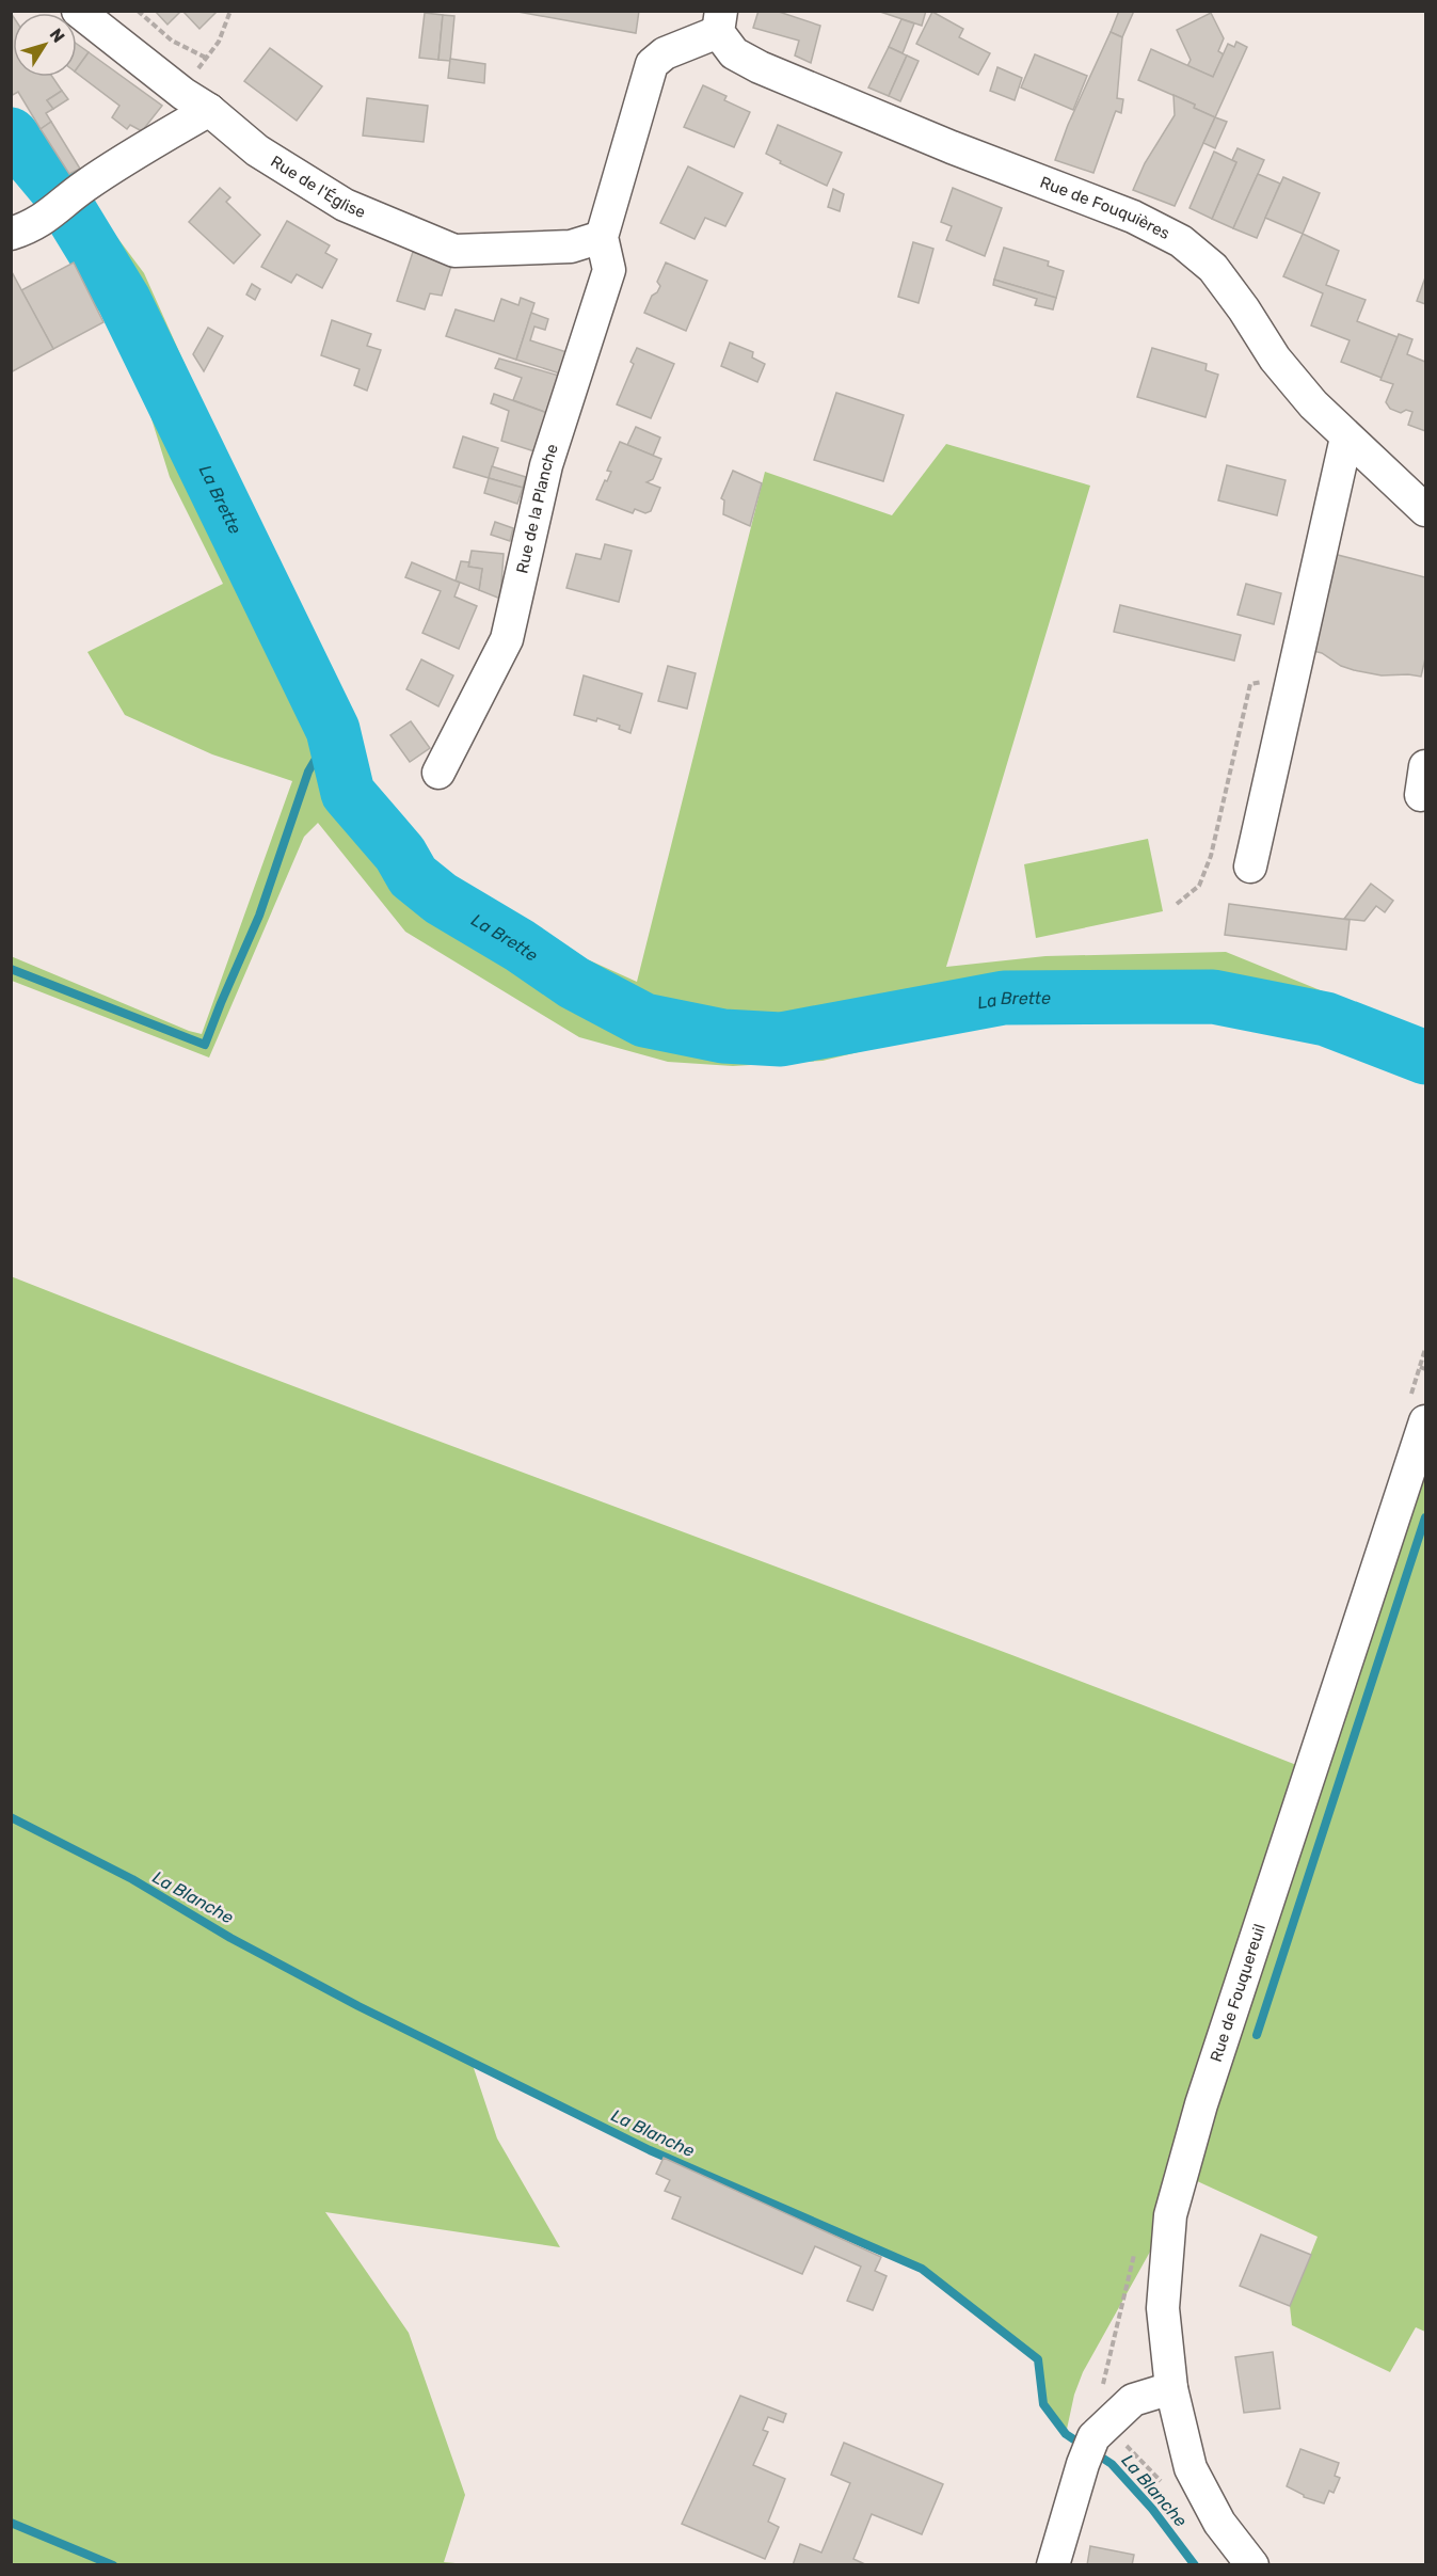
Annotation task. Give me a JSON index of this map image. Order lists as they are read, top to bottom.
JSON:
{
  "streets": {
    "street": [
      "Rue de l'Église",
      "Rue de Fouquières",
      "Rue de la Planche",
      "Rue de Fouquereuil"
    ]
  },
  "crossings": [
    ["Rue de l'Église", "Rue de la Planche"]
  ],
  "water": ["La Brette", "La Blanche"],
  "north": "top right"
}
